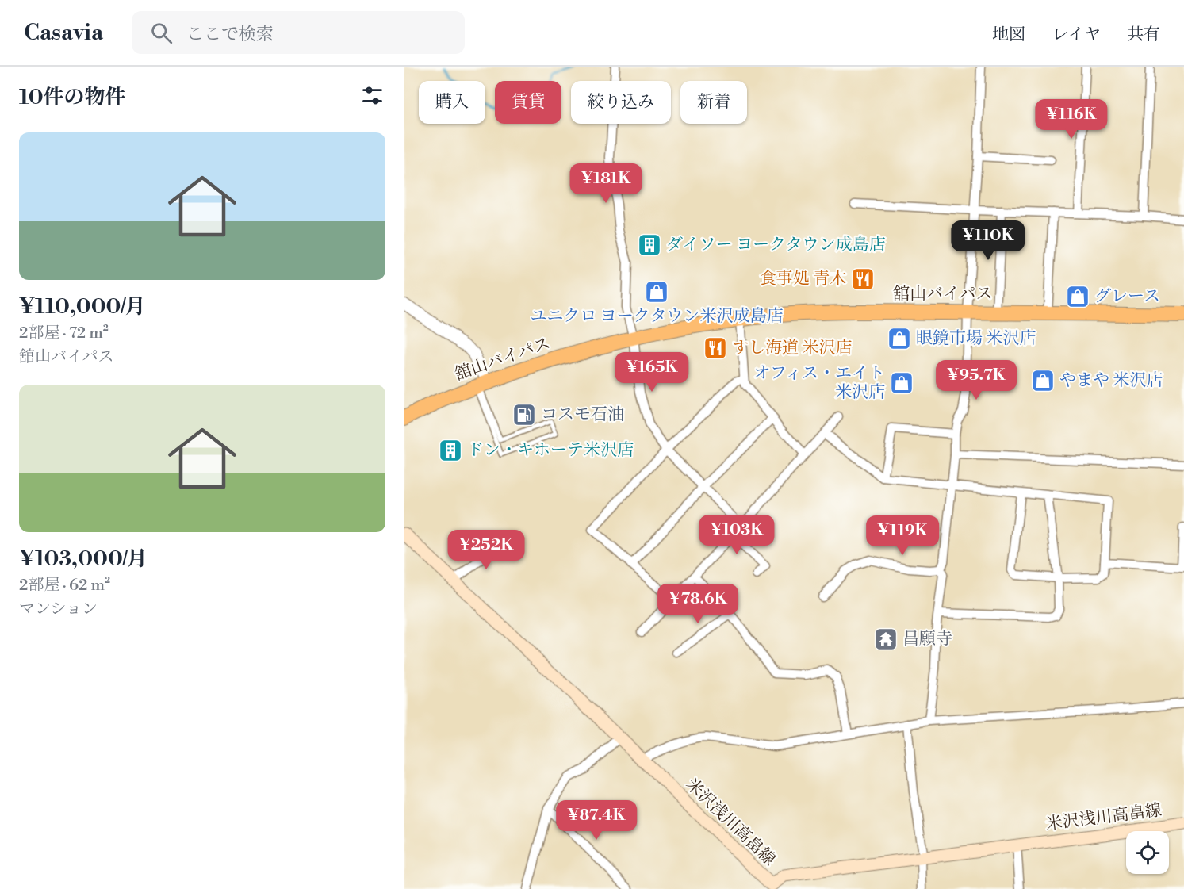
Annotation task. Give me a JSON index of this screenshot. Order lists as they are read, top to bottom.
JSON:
{
  "streets": {
    "highway": ["舘山バイパス"],
    "main road": ["米沢浅川高畠線"]
  },
  "places": {
    "building": ["ダイソー ヨークタウン成島店", "ドン・キホーテ米沢店"],
    "restaurant": ["食事処 青木", "すし海道 米沢店"],
    "shop": [
      "ユニクロ ヨークタウン米沢成島店",
      "グレース",
      "眼鏡市場 米沢店",
      "やまや 米沢店",
      "オフィス・エイト 米沢店"
    ],
    "fuel station": ["コスモ石油"],
    "temple": ["昌願寺"]
  },
  "page": {
    "header": "Casavia",
    "search": "ここで検索",
    "nav": ["地図", "レイヤ", "共有"],
    "heading": "10件の物件",
    "chip": [
      "購入",
      "賃貸",
      "絞り込み",
      "新着"
    ],
    "price": [
      "¥116K",
      "¥181K",
      "¥110K",
      "¥165K",
      "¥95.7K",
      "¥103K",
      "¥119K",
      "¥252K",
      "¥78.6K",
      "¥87.4K"
    ],
    "list": [
      {
        "name": "¥110,000/月",
        "note": "2部屋 · 72 m² · 舘山バイパス"
      },
      {
        "name": "¥103,000/月",
        "note": "2部屋 · 62 m² · マンション"
      }
    ]
  }
}
